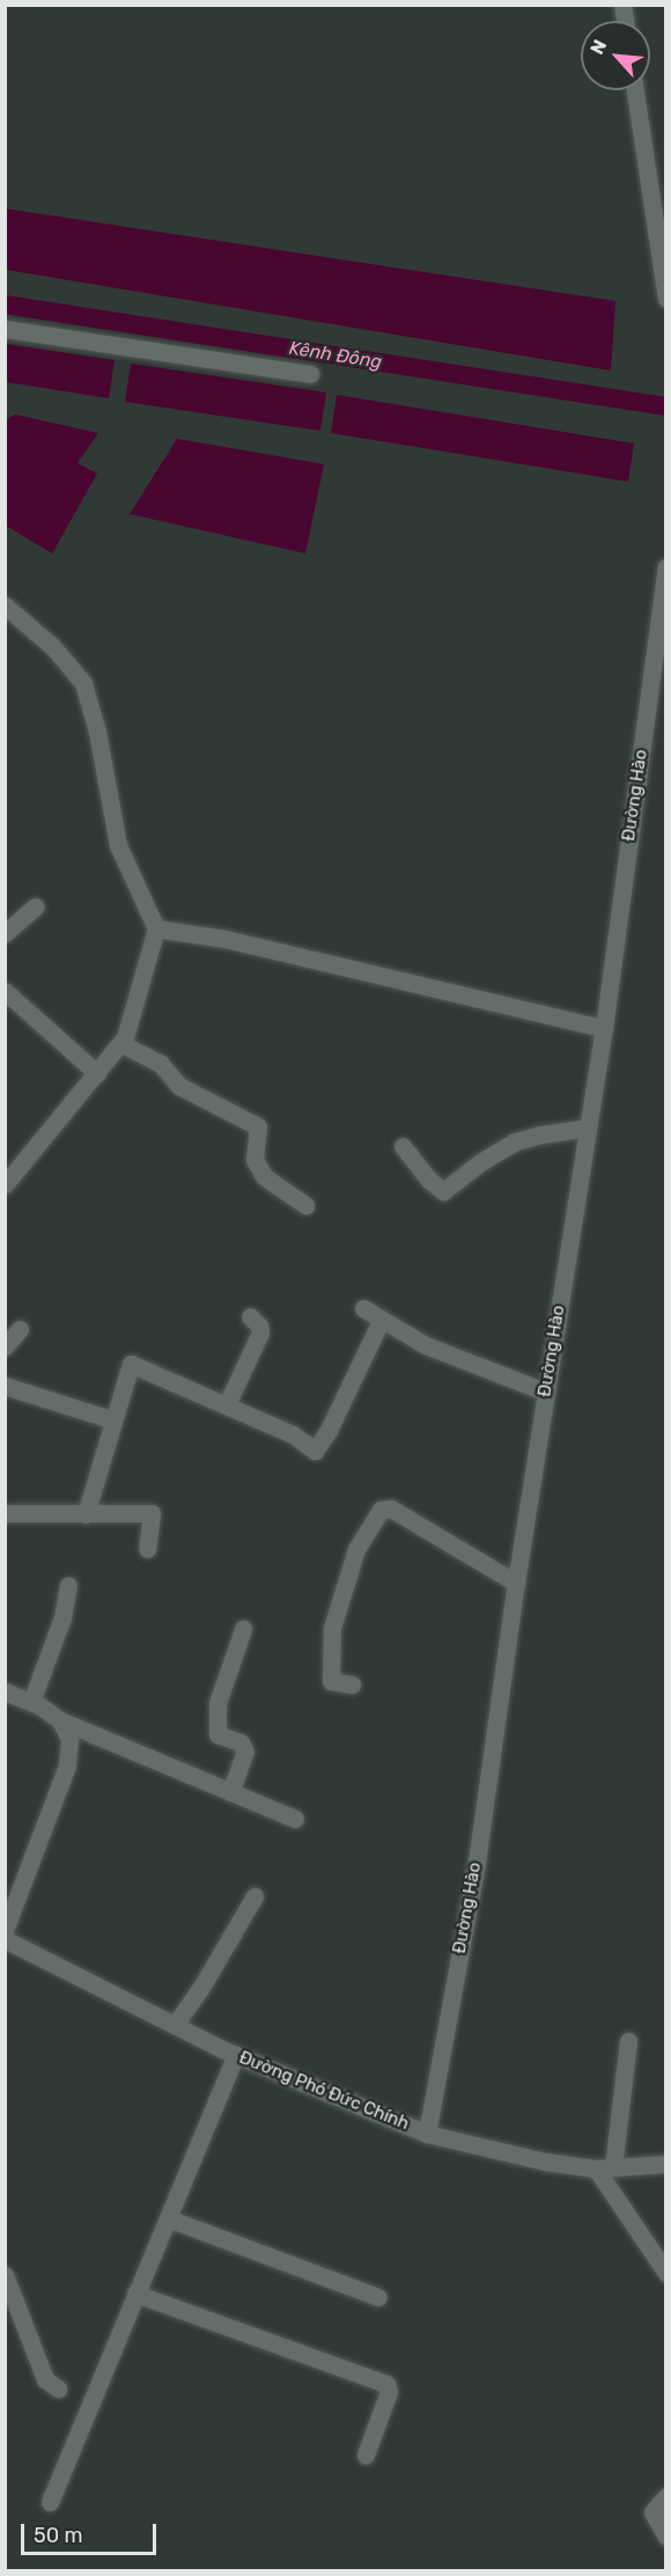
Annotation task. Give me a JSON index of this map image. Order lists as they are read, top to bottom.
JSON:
{
  "streets": {
    "street": ["Đường Hào", "Đường Phó Đức Chính"]
  },
  "crossings": [
    ["Đường Hào", "Đường Phó Đức Chính"]
  ],
  "water": ["Kênh Đông"],
  "scale_bar": "50 m",
  "north": "top left"
}
